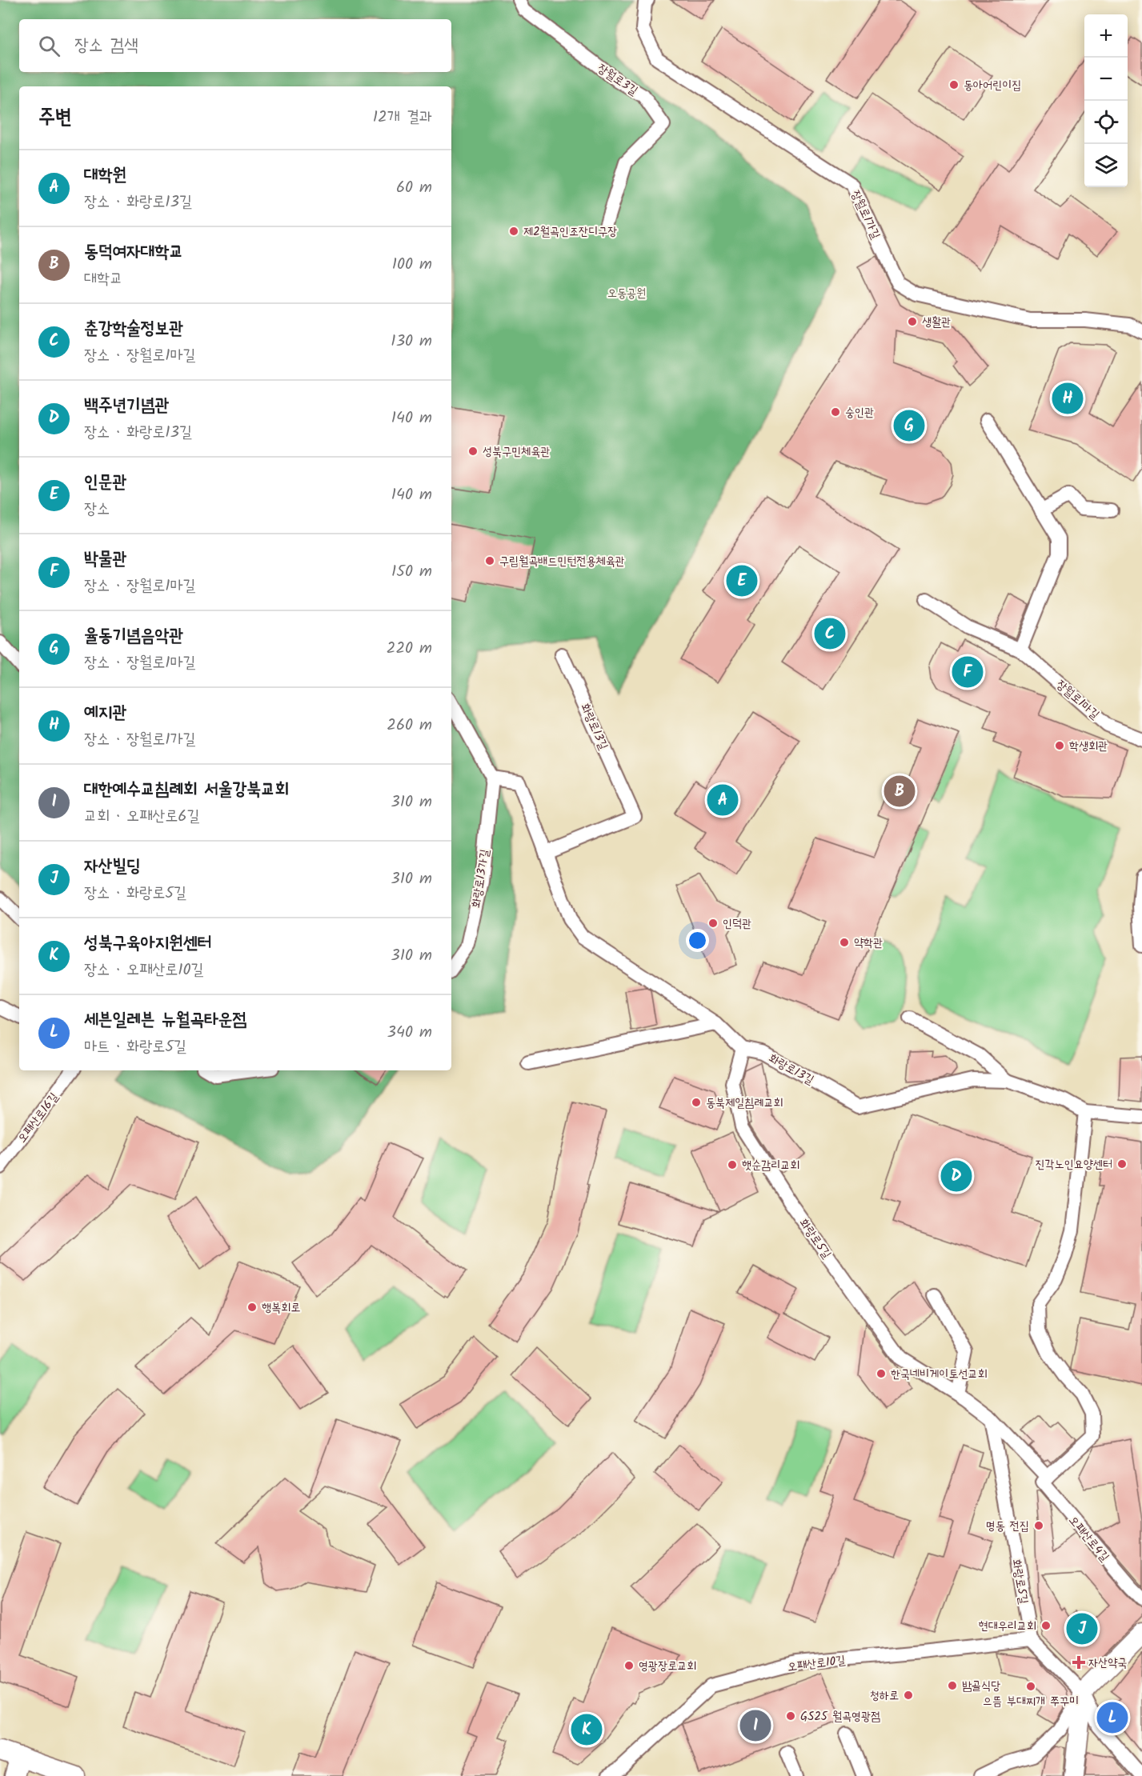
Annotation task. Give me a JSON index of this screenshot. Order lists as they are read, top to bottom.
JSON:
{
  "streets": {
    "street": [
      "장월로3길",
      "장월로1가길",
      "장월로1마길",
      "화랑로13길",
      "화랑로13가길",
      "오패산로16길",
      "화랑로5길",
      "오패산로4길",
      "오패산로10길"
    ]
  },
  "crossings": [
    ["화랑로13길", "화랑로5길"],
    ["화랑로5길", "오패산로10길"]
  ],
  "parks": ["오동공원"],
  "places": {
    "other": [
      "동아어린이집",
      "제2월곡인조잔디구장",
      "생활관",
      "숭인관",
      "성북구민체육관",
      "구립월곡배드민턴전용체육관",
      "학생회관",
      "인덕관",
      "약학관",
      "동북제일침례교회",
      "진각노인요양센터",
      "햇순감리교회",
      "행복회로",
      "한국네비게이토선교회",
      "명동 전집",
      "현대우리교회",
      "영광장로교회",
      "밤골식당",
      "으뜸 부대찌개 쭈꾸미",
      "청하로",
      "GS25 월곡영광점"
    ],
    "health": ["자산약국"]
  },
  "page": {
    "map_buttons": ["+", "−"],
    "search": "장소 검색",
    "heading": ["주변", "12개 결과"],
    "list": [
      {
        "mark": "A",
        "name": "대학원",
        "note": "장소 · 화랑로13길",
        "value": "60 m"
      },
      {
        "mark": "B",
        "name": "동덕여자대학교",
        "note": "대학교",
        "value": "100 m"
      },
      {
        "mark": "C",
        "name": "춘강학술정보관",
        "note": "장소 · 장월로1마길",
        "value": "130 m"
      },
      {
        "mark": "D",
        "name": "백주년기념관",
        "note": "장소 · 화랑로13길",
        "value": "140 m"
      },
      {
        "mark": "E",
        "name": "인문관",
        "note": "장소",
        "value": "140 m"
      },
      {
        "mark": "F",
        "name": "박물관",
        "note": "장소 · 장월로1마길",
        "value": "150 m"
      },
      {
        "mark": "G",
        "name": "율동기념음악관",
        "note": "장소 · 장월로1마길",
        "value": "220 m"
      },
      {
        "mark": "H",
        "name": "예지관",
        "note": "장소 · 장월로1가길",
        "value": "260 m"
      },
      {
        "mark": "I",
        "name": "대한예수교침례회 서울강북교회",
        "note": "교회 · 오패산로6길",
        "value": "310 m"
      },
      {
        "mark": "J",
        "name": "자산빌딩",
        "note": "장소 · 화랑로5길",
        "value": "310 m"
      },
      {
        "mark": "K",
        "name": "성북구육아지원센터",
        "note": "장소 · 오패산로10길",
        "value": "310 m"
      },
      {
        "mark": "L",
        "name": "세븐일레븐 뉴월곡타운점",
        "note": "마트 · 화랑로5길",
        "value": "340 m"
      }
    ],
    "pins": [
      "H",
      "G",
      "E",
      "C",
      "F",
      "B",
      "A",
      "D",
      "J",
      "L",
      "I",
      "K"
    ]
  }
}
